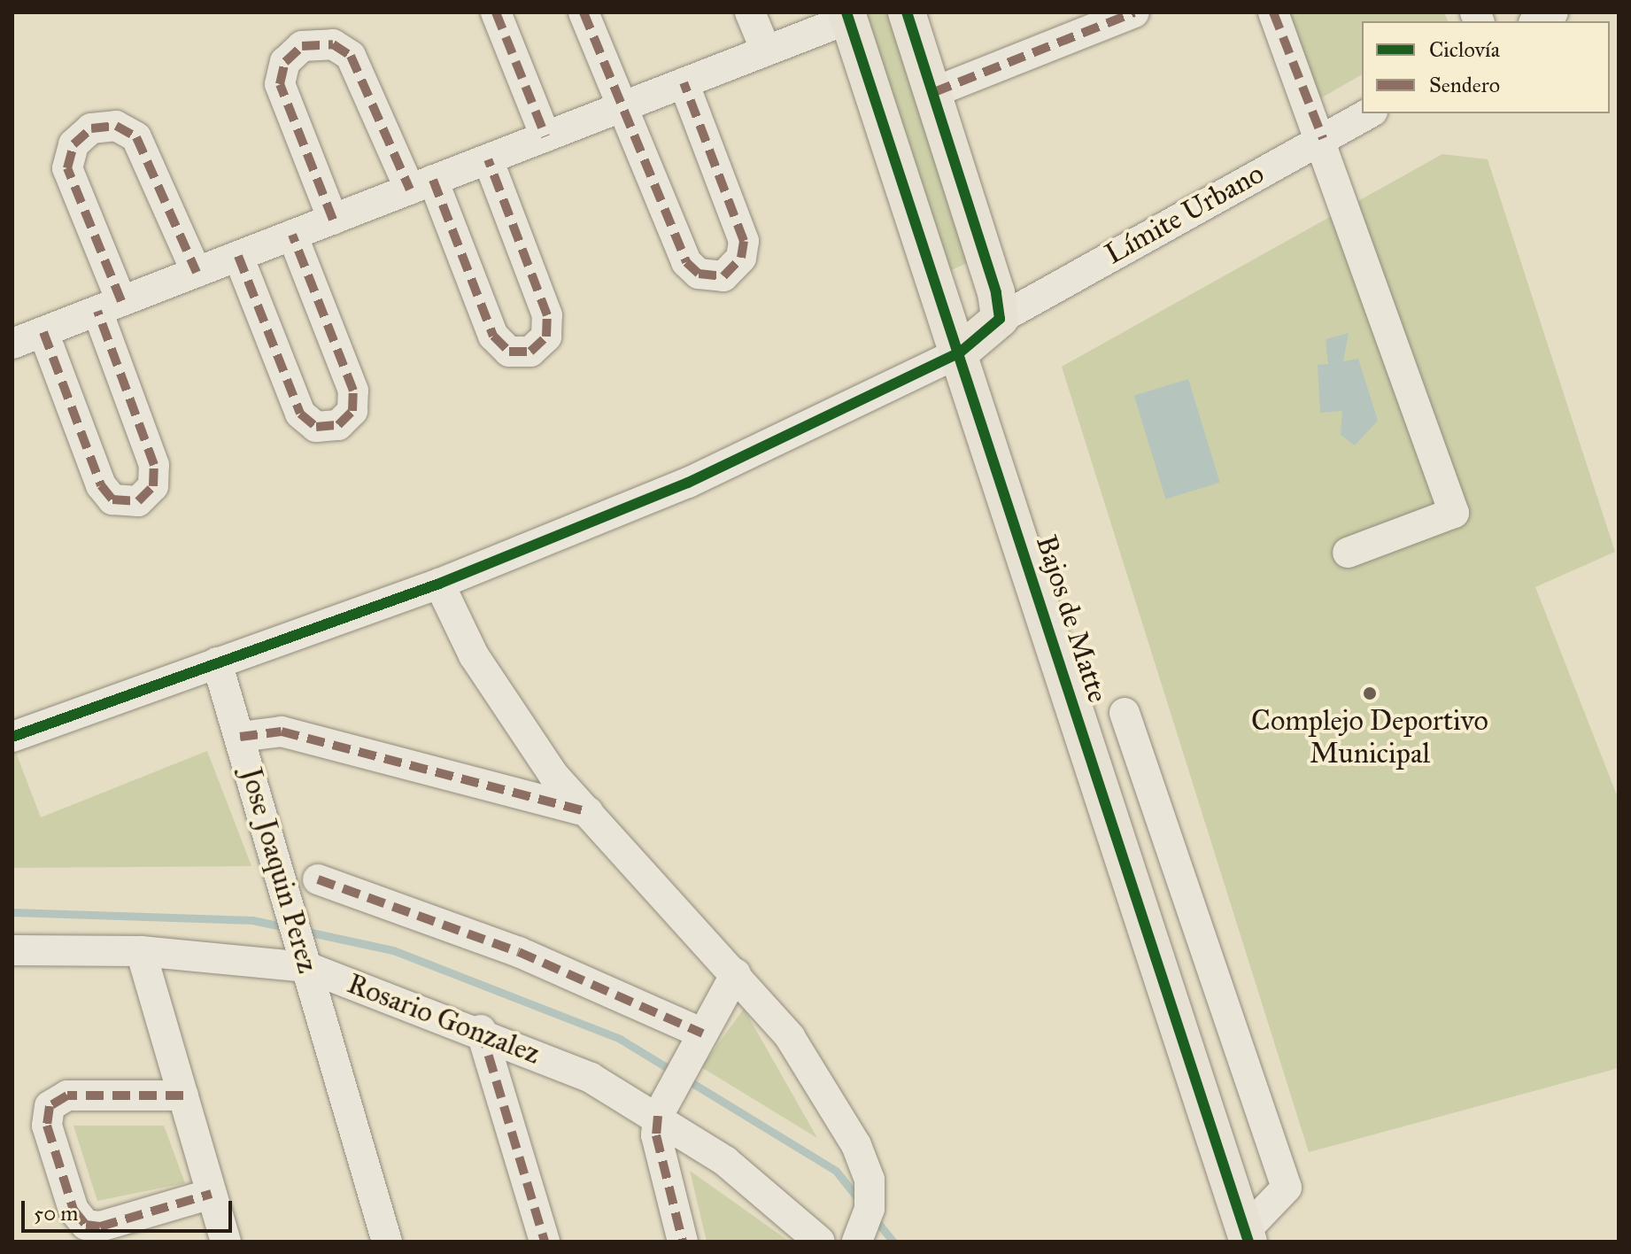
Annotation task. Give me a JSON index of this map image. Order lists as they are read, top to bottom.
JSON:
{
  "streets": {
    "main road": ["Bajos de Matte"],
    "street": ["Límite Urbano", "Jose Joaquin Perez", "Rosario Gonzalez"]
  },
  "crossings": [
    ["Jose Joaquin Perez", "Rosario Gonzalez"]
  ],
  "places": ["Complejo Deportivo Municipal"],
  "legend": ["Ciclovía", "Sendero"],
  "scale_bar": "50 m"
}
